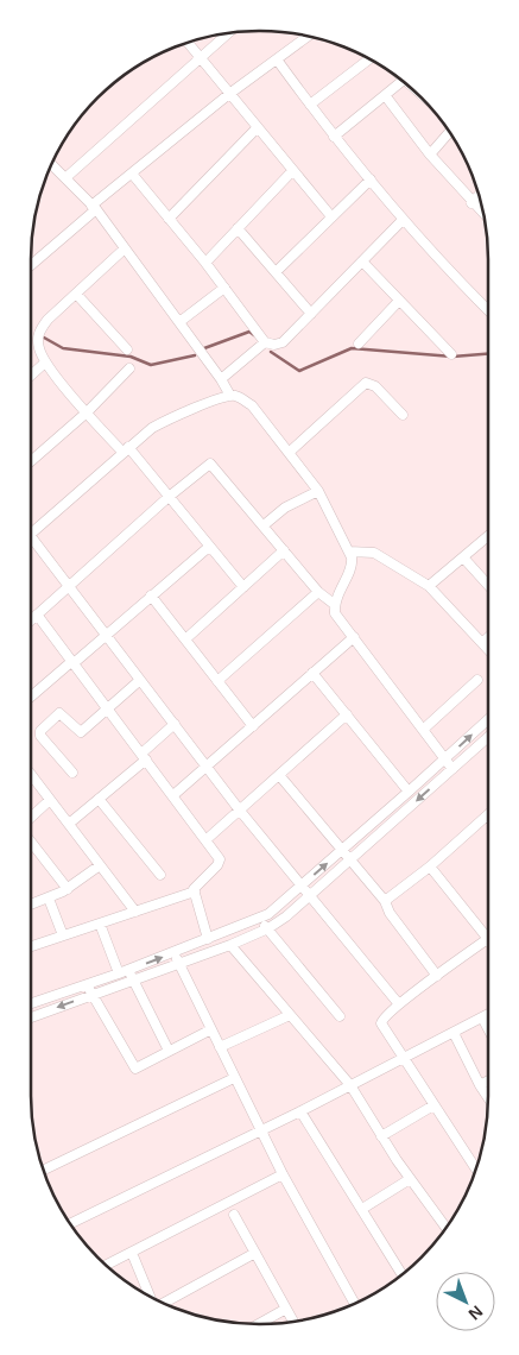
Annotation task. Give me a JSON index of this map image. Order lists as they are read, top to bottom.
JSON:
{
  "north": "bottom right"
}
